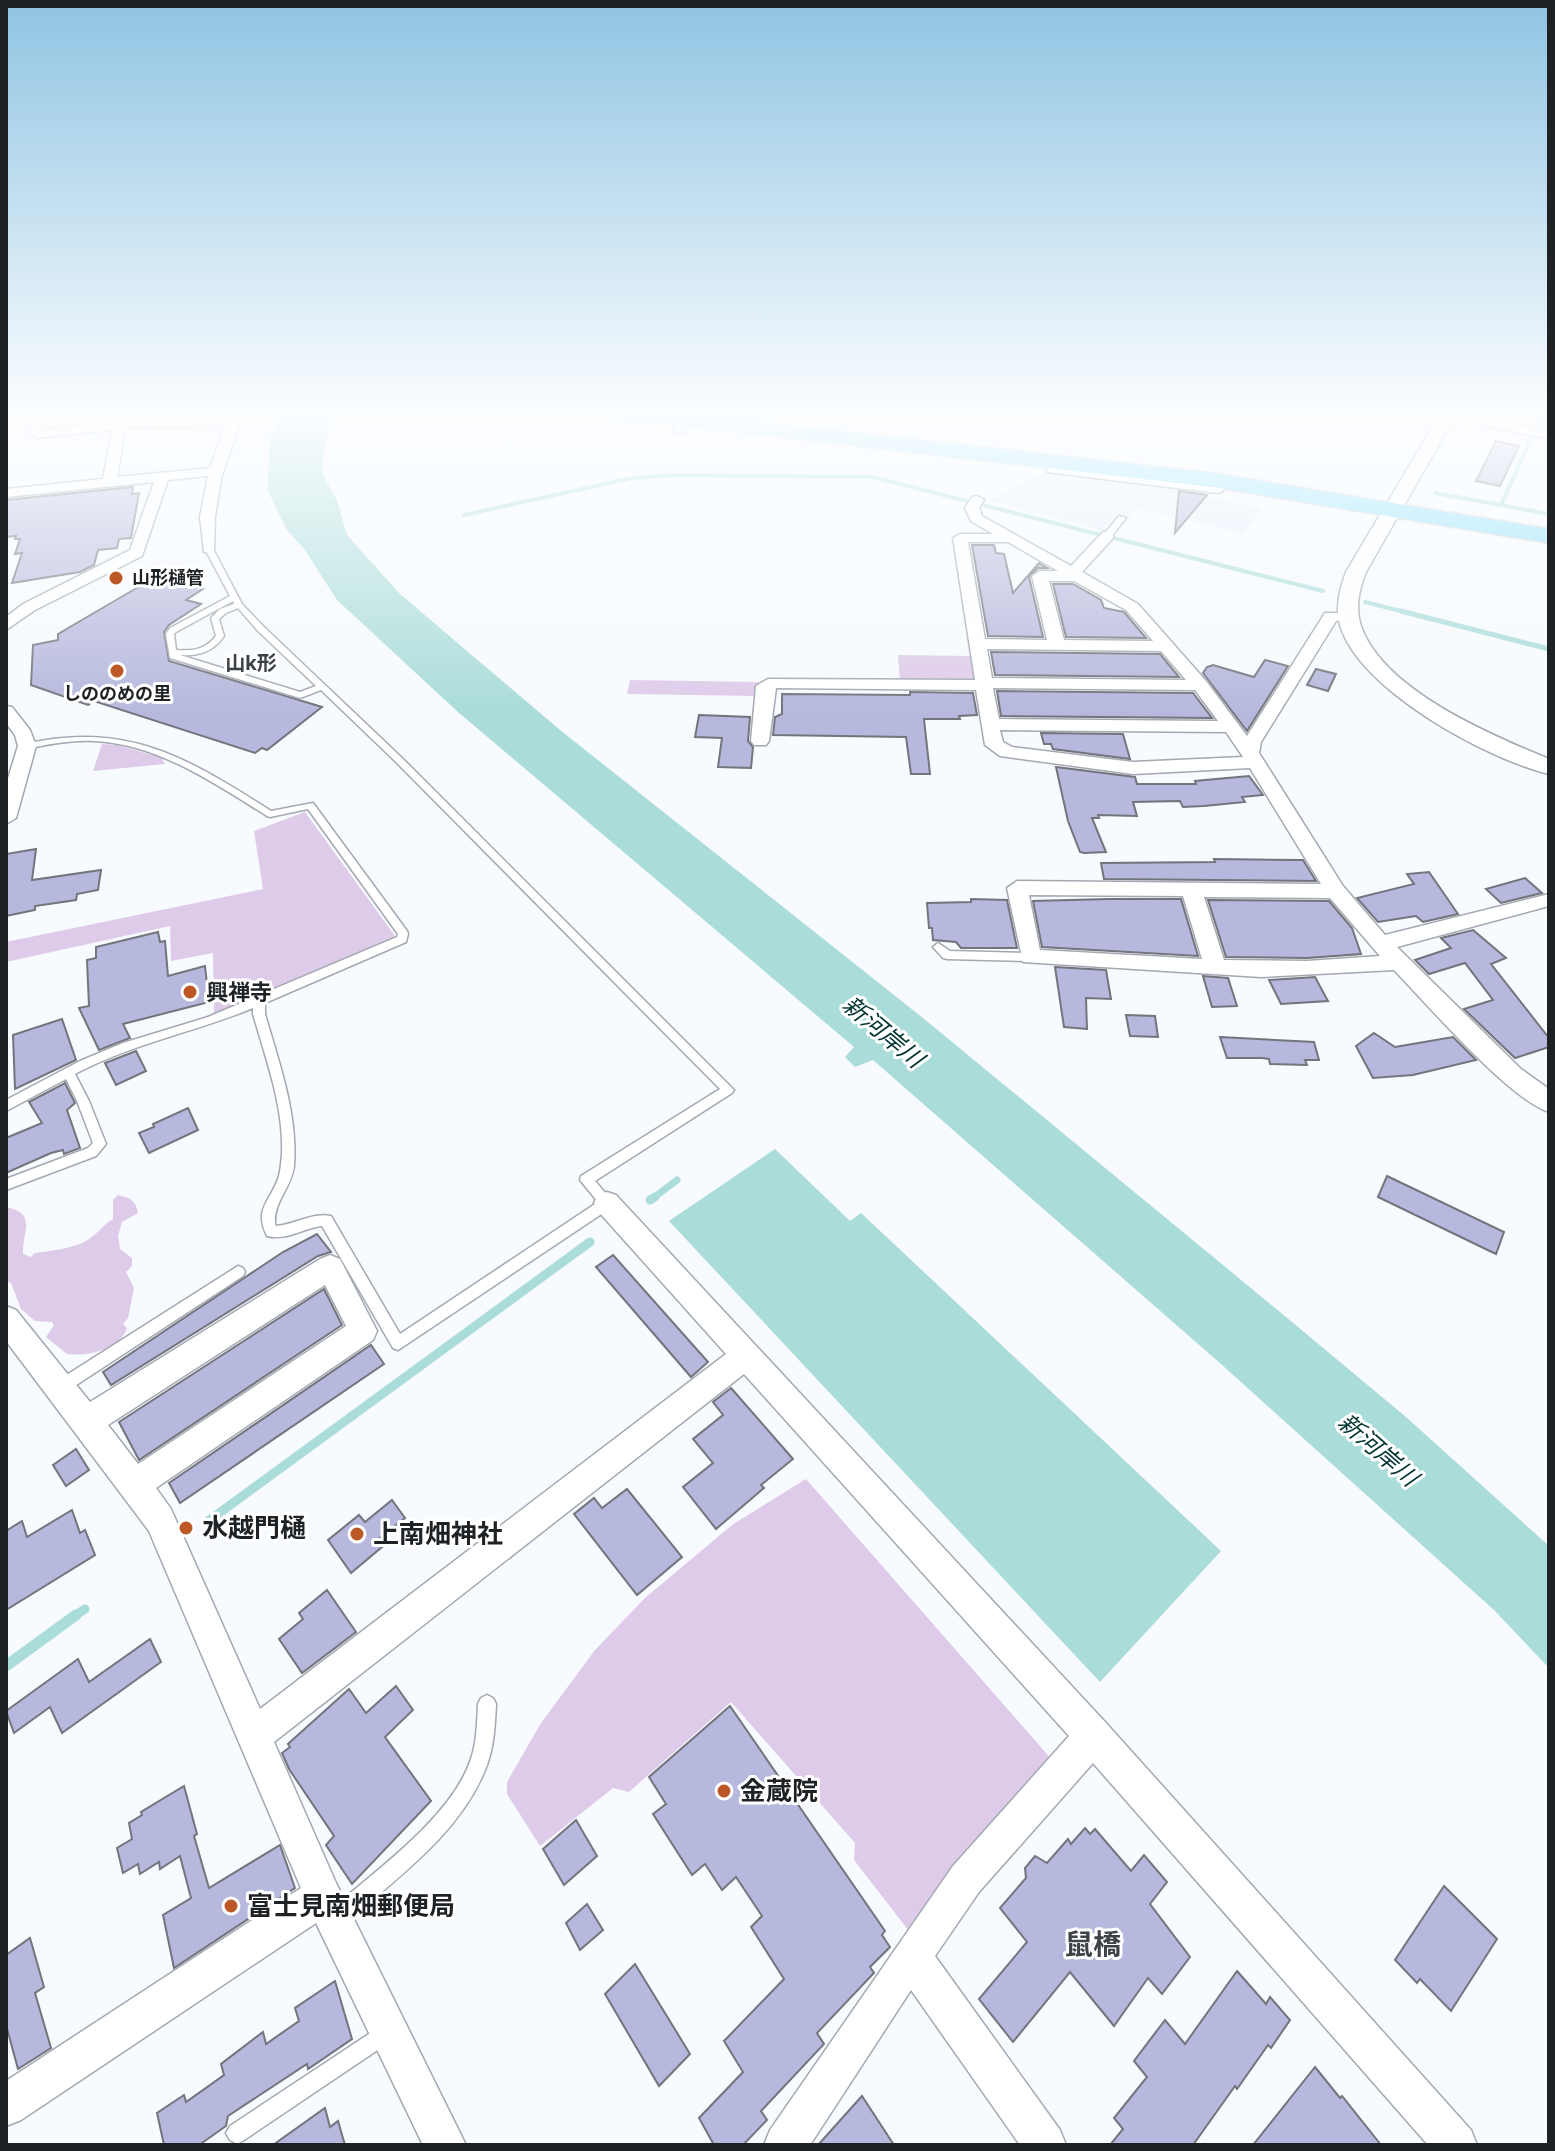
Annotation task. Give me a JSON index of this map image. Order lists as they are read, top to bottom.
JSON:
{
  "districts": ["山k形", "鼠橋"],
  "water": ["新河岸川"],
  "places": [
    "山形樋管",
    "しののめの里",
    "興禅寺",
    "水越門樋",
    "上南畑神社",
    "金蔵院",
    "富士見南畑郵便局"
  ]
}
